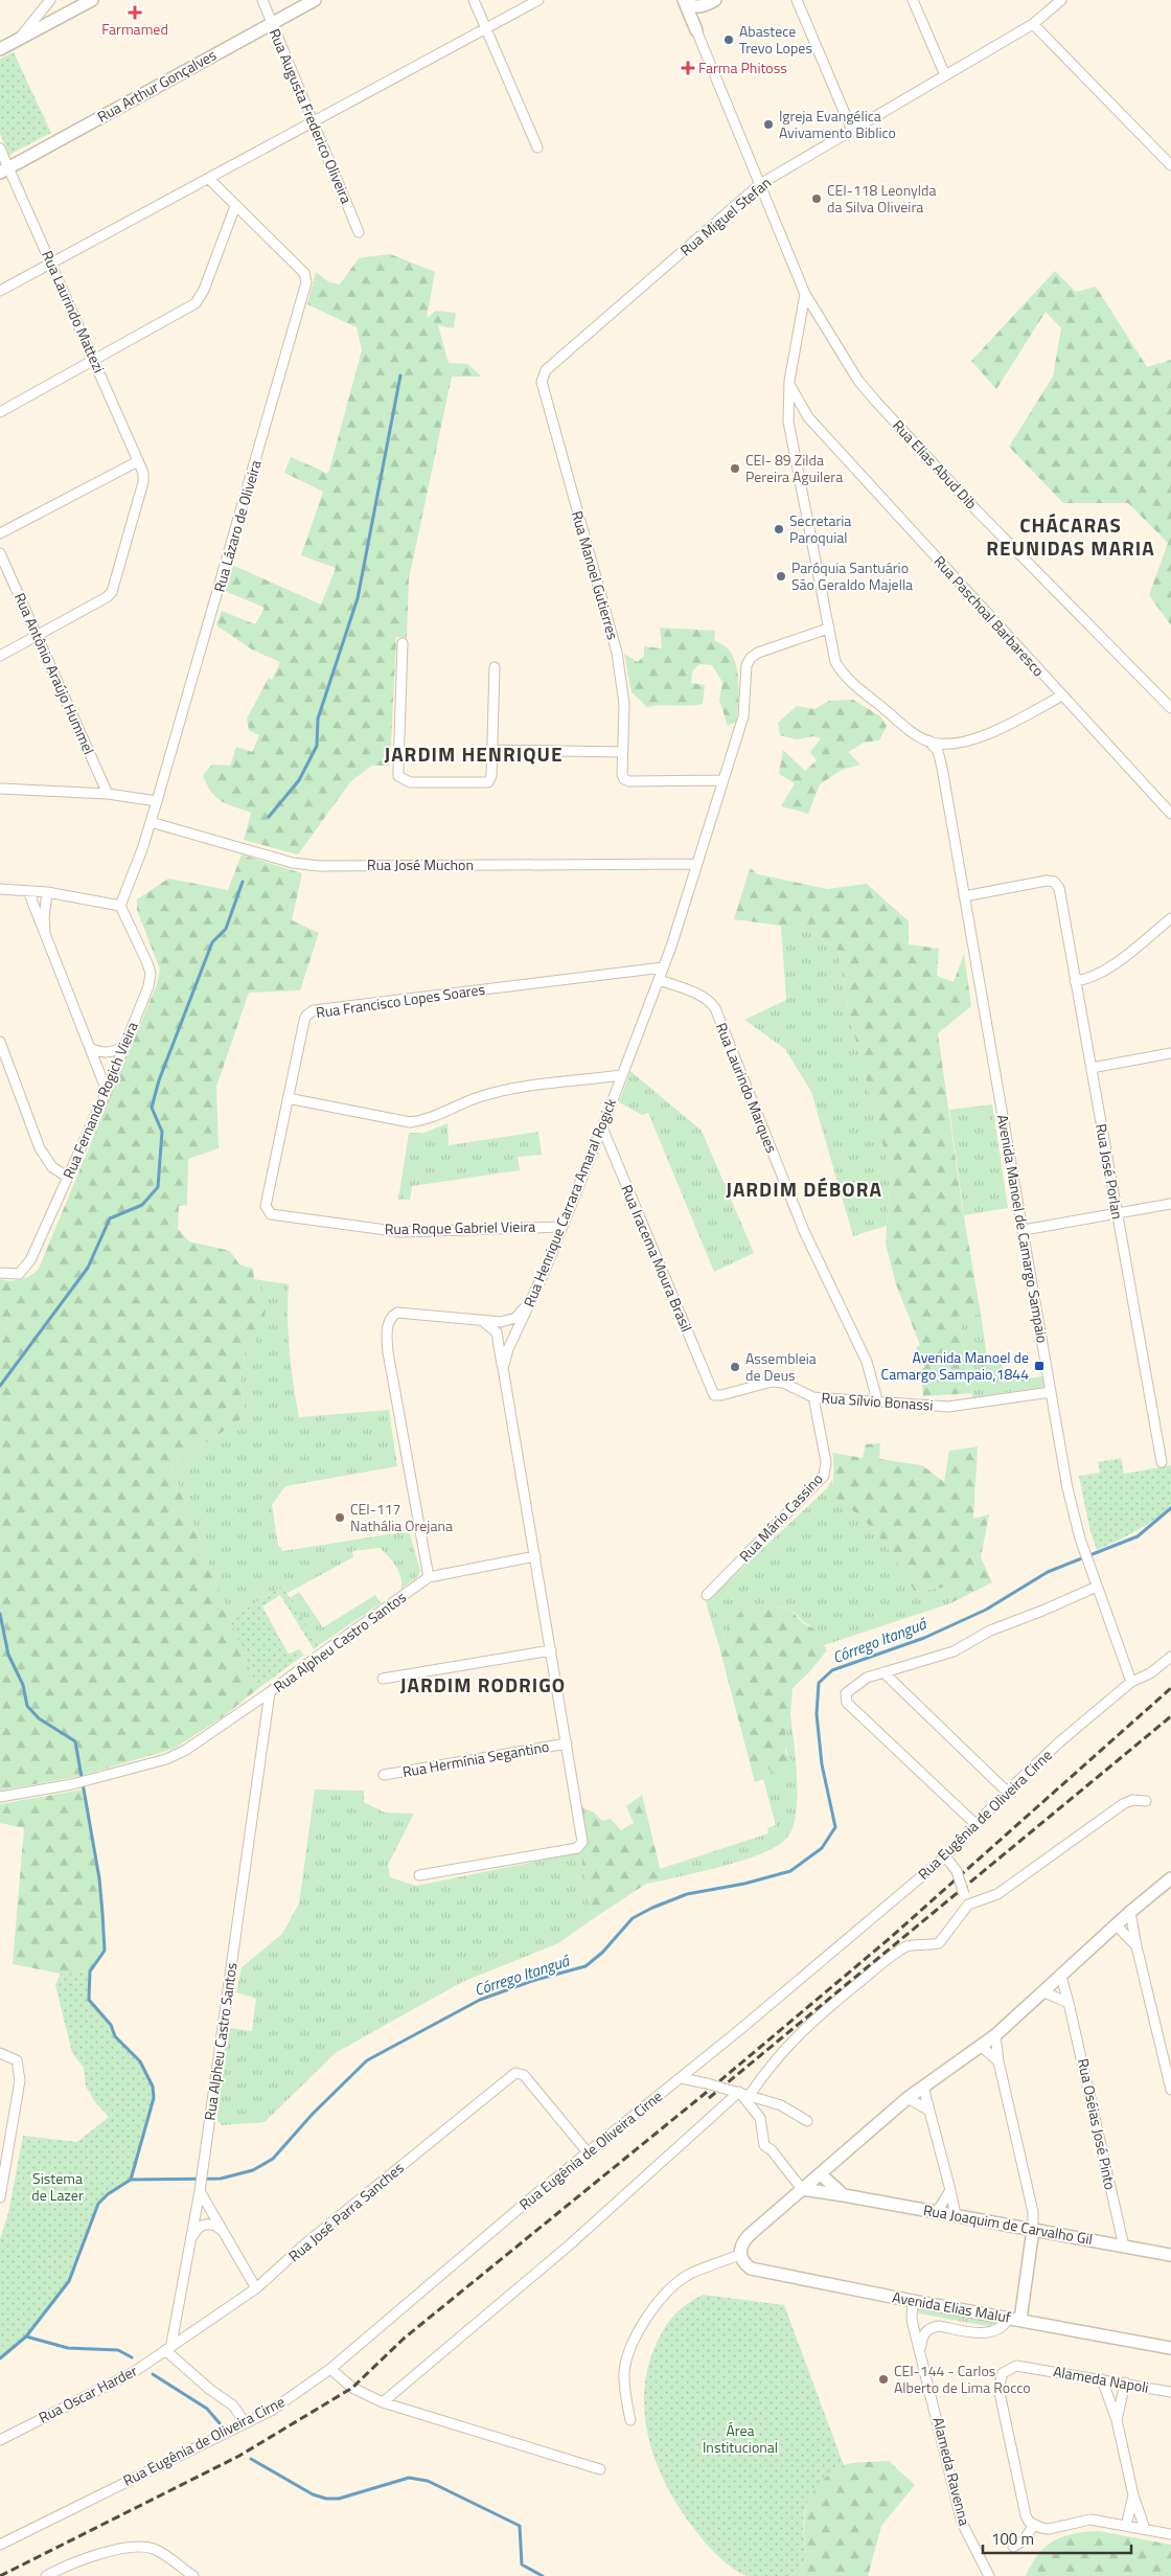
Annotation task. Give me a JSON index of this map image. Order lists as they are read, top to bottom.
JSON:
{
  "streets": {
    "street": [
      "Rua Arthur Gonçalves",
      "Rua Augusta Frederico Oliveira",
      "Rua Miguel Stefan",
      "Rua Laurindo Mattezi",
      "Rua Elias Abud Dib",
      "Rua Lázaro de Oliveira",
      "Rua Manoel Gutierres",
      "Rua Paschoal Barbaresco",
      "Rua Antônio Araújo Hummel",
      "Rua José Muchon",
      "Rua Francisco Lopes Soares",
      "Rua Laurindo Marques",
      "Rua Fernando Rogich Vieira",
      "Rua José Porlan",
      "Rua Henrique Carrara Amaral Rogick",
      "Rua Roque Gabriel Vieira",
      "Avenida Manoel de Camargo Sampaio",
      "Rua Iracema Moura Brasil",
      "Rua Sílvio Bonassi",
      "Rua Mário Cassino",
      "Rua Alpheu Castro Santos",
      "Rua Hermínia Segantino",
      "Rua Eugênia de Oliveira Cirne",
      "Rua Oséias José Pinto",
      "Rua José Parra Sanches",
      "Rua Joaquim de Carvalho Gil",
      "Avenida Elias Maluf",
      "Alameda Napoli",
      "Rua Oscar Harder",
      "Alameda Ravenna"
    ]
  },
  "crossings": [
    ["Rua Arthur Gonçalves", "Rua Augusta Frederico Oliveira"],
    ["Rua Arthur Gonçalves", "Rua Laurindo Mattezi"],
    ["Rua Miguel Stefan", "Rua Manoel Gutierres"],
    ["Rua Laurindo Mattezi", "Rua Antônio Araújo Hummel"],
    ["Rua Elias Abud Dib", "Avenida Manoel de Camargo Sampaio"],
    ["Rua Lázaro de Oliveira", "Rua José Muchon"],
    ["Rua Lázaro de Oliveira", "Rua Fernando Rogich Vieira"],
    ["Rua Manoel Gutierres", "Rua Henrique Carrara Amaral Rogick"],
    ["Rua Paschoal Barbaresco", "Avenida Manoel de Camargo Sampaio"],
    ["Rua José Muchon", "Rua Henrique Carrara Amaral Rogick"],
    ["Rua Francisco Lopes Soares", "Rua Henrique Carrara Amaral Rogick"],
    ["Rua Francisco Lopes Soares", "Rua Roque Gabriel Vieira"],
    ["Rua Laurindo Marques", "Rua Henrique Carrara Amaral Rogick"],
    ["Rua Laurindo Marques", "Rua Sílvio Bonassi"],
    ["Rua José Porlan", "Avenida Manoel de Camargo Sampaio"],
    ["Rua Henrique Carrara Amaral Rogick", "Rua Roque Gabriel Vieira"],
    ["Rua Henrique Carrara Amaral Rogick", "Avenida Manoel de Camargo Sampaio"],
    ["Rua Henrique Carrara Amaral Rogick", "Rua Iracema Moura Brasil"],
    ["Rua Henrique Carrara Amaral Rogick", "Rua Hermínia Segantino"],
    ["Avenida Manoel de Camargo Sampaio", "Rua Sílvio Bonassi"],
    ["Avenida Manoel de Camargo Sampaio", "Rua Eugênia de Oliveira Cirne"],
    ["Rua Iracema Moura Brasil", "Rua Sílvio Bonassi"],
    ["Rua Sílvio Bonassi", "Rua Mário Cassino"],
    ["Rua Alpheu Castro Santos", "Rua José Parra Sanches"],
    ["Rua Alpheu Castro Santos", "Rua Oscar Harder"],
    ["Rua Eugênia de Oliveira Cirne", "Rua José Parra Sanches"],
    ["Rua Oséias José Pinto", "Rua Joaquim de Carvalho Gil"],
    ["Rua José Parra Sanches", "Rua Oscar Harder"],
    ["Avenida Elias Maluf", "Alameda Ravenna"]
  ],
  "districts": [
    "CHÁCARAS REUNIDAS MARIA",
    "JARDIM HENRIQUE",
    "JARDIM DÉBORA",
    "JARDIM RODRIGO"
  ],
  "water": ["Córrego Itanguá"],
  "parks": ["Sistema de Lazer", "Área Institucional"],
  "places": {
    "health": ["Farmamed", "Farma Phitoss"],
    "other": [
      "Abastece Trevo Lopes",
      "Igreja Evangélica Avivamento Biblico",
      "CEI-118 Leonylda da Silva Oliveira",
      "CEI- 89 Zilda Pereira Aguilera",
      "Secretaria Paroquial",
      "Paróquia Santuário São Geraldo Majella",
      "Assembleia de Deus",
      "CEI-117 Nathália Orejana",
      "CEI-144 - Carlos Alberto de Lima Rocco"
    ],
    "transit": ["Avenida Manoel de Camargo Sampaio,1844"]
  },
  "scale_bar": "100 m"
}
